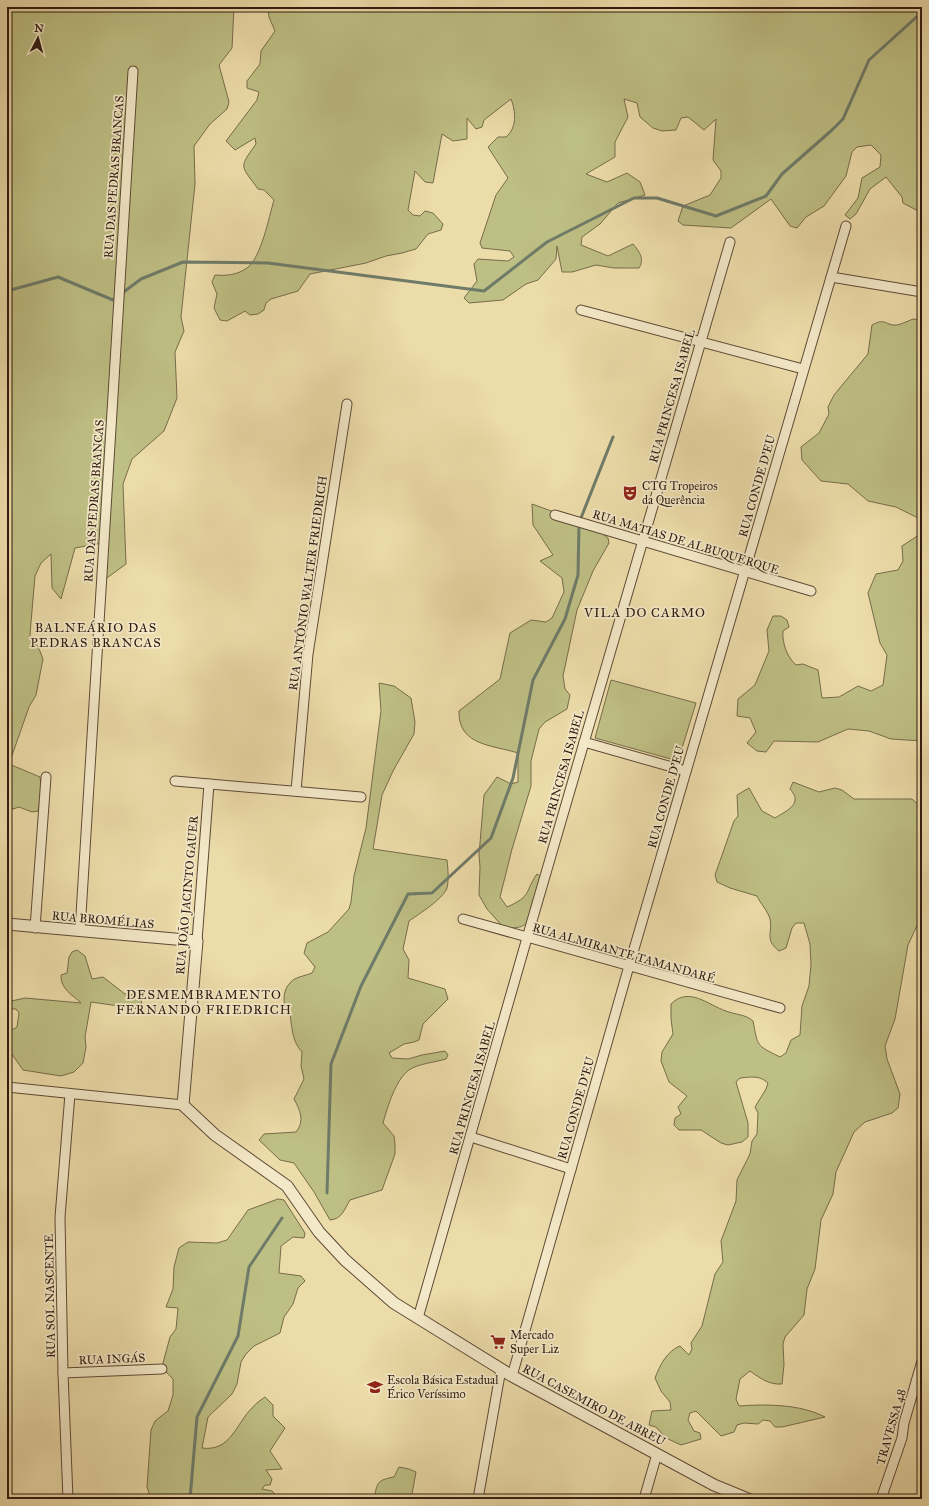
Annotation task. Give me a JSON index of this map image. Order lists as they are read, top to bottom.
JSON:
{
  "streets": {
    "street": [
      "RUA DAS PEDRAS BRANCAS",
      "RUA PRINCESA ISABEL",
      "RUA CONDE D'EU",
      "RUA MATIAS DE ALBUQUERQUE",
      "RUA ANTÔNIO WALTER FRIEDRICH",
      "RUA JOÃO JACINTO GAUER",
      "RUA BROMÉLIAS",
      "RUA ALMIRANTE TAMANDARÉ",
      "RUA SOL NASCENTE",
      "RUA INGÁS",
      "RUA CASEMIRO DE ABREU",
      "TRAVESSA 48"
    ]
  },
  "crossings": [
    ["RUA DAS PEDRAS BRANCAS", "RUA BROMÉLIAS"],
    ["RUA PRINCESA ISABEL", "RUA MATIAS DE ALBUQUERQUE"],
    ["RUA PRINCESA ISABEL", "RUA ALMIRANTE TAMANDARÉ"],
    ["RUA PRINCESA ISABEL", "RUA CASEMIRO DE ABREU"],
    ["RUA CONDE D'EU", "RUA MATIAS DE ALBUQUERQUE"],
    ["RUA CONDE D'EU", "RUA ALMIRANTE TAMANDARÉ"],
    ["RUA CONDE D'EU", "RUA CASEMIRO DE ABREU"],
    ["RUA JOÃO JACINTO GAUER", "RUA BROMÉLIAS"],
    ["RUA JOÃO JACINTO GAUER", "RUA CASEMIRO DE ABREU"],
    ["RUA SOL NASCENTE", "RUA INGÁS"]
  ],
  "districts": ["VILA DO CARMO", "BALNEÁRIO DAS PEDRAS BRANCAS", "DESMEMBRAMENTO FERNANDO FRIEDRICH"],
  "places": {
    "theatre": ["CTG Tropeiros da Querência"],
    "supermarket": ["Mercado Super Liz"],
    "school or university": ["Escola Básica Estadual Érico Veríssimo"]
  },
  "north": "top"
}
